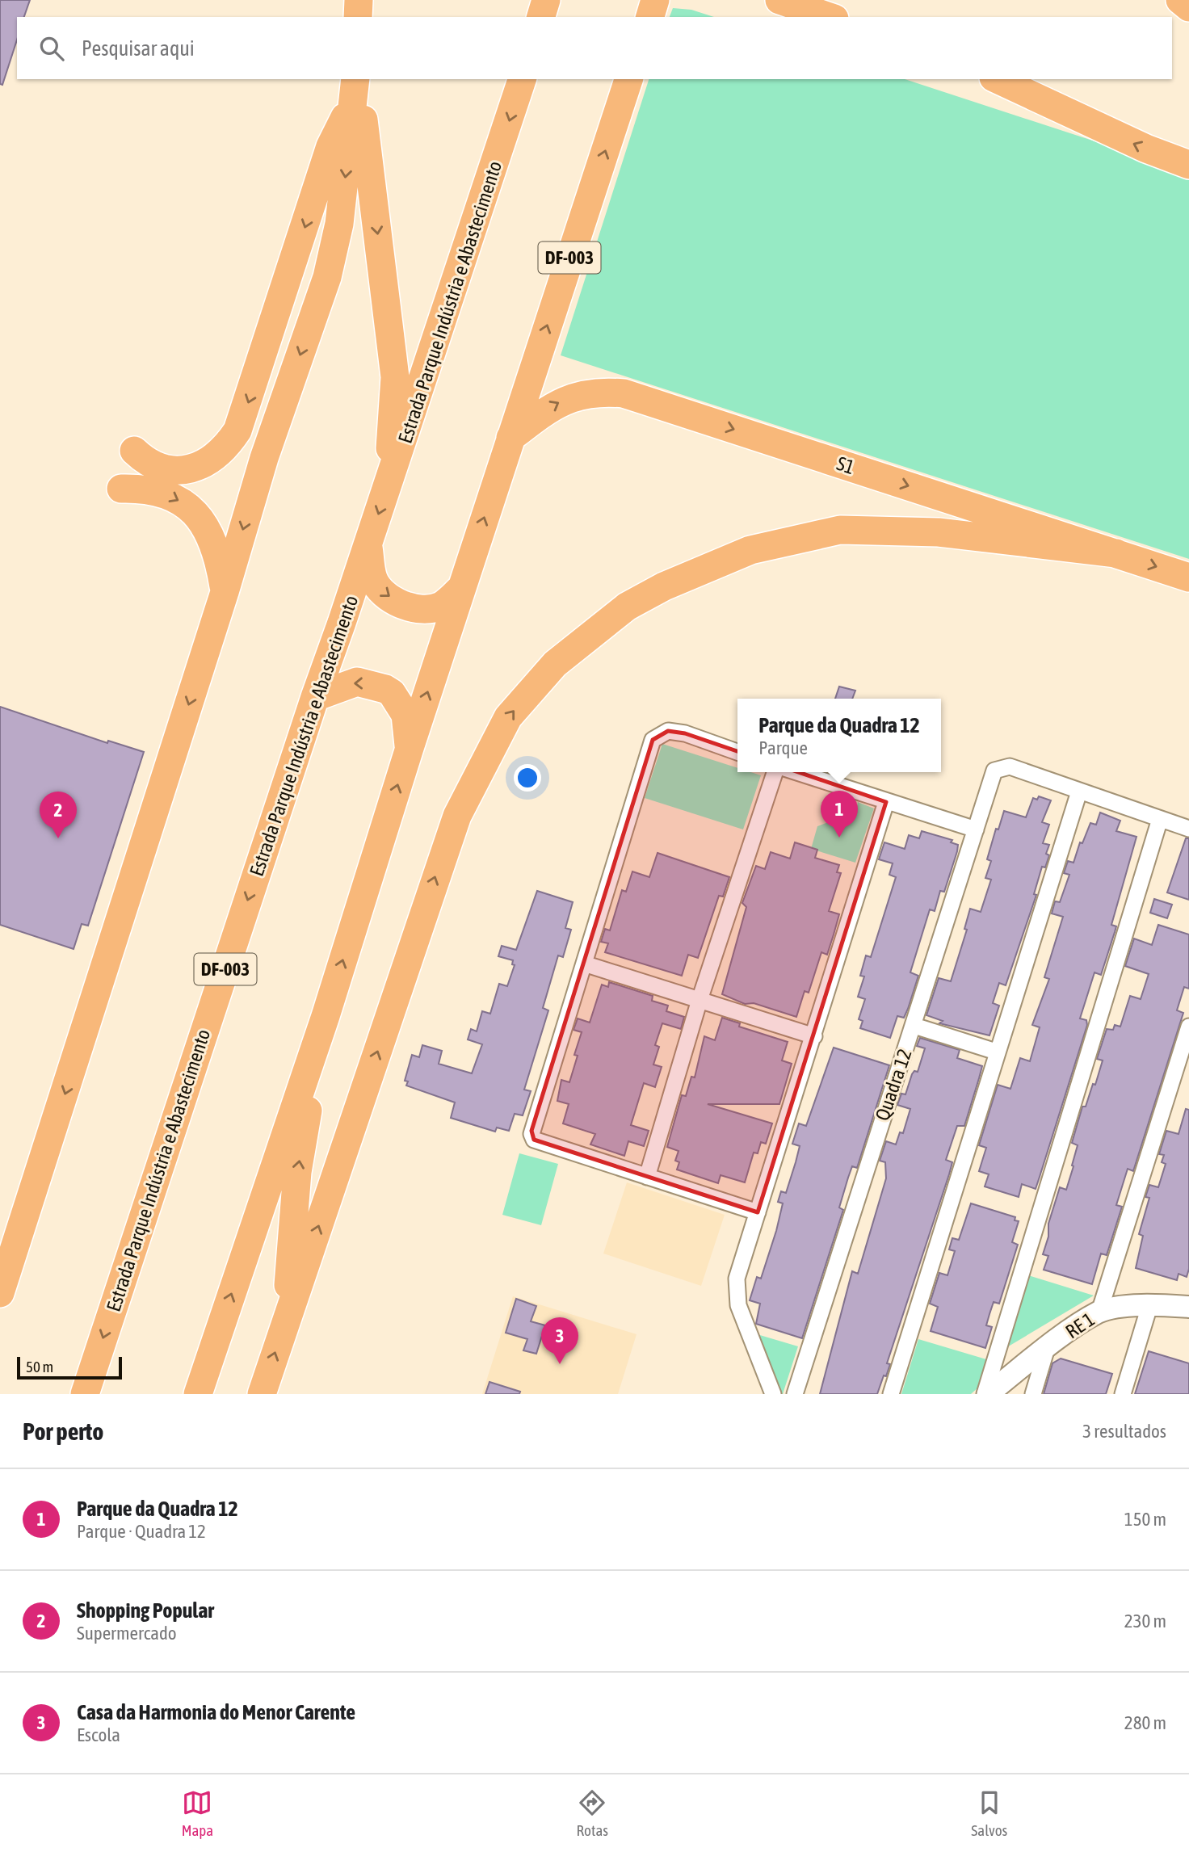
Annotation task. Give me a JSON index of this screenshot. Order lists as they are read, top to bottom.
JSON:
{
  "streets": {
    "highway": ["DF-003", "Estrada Parque Indústria e Abastecimento", "S1"],
    "street": ["Quadra 12", "RE 1"]
  },
  "crossings": [
    ["DF-003", "S1"]
  ],
  "one_way": ["S1"],
  "scale_bar": "50 m",
  "page": {
    "search": "Pesquisar aqui",
    "popup": ["Parque da Quadra 12", "Parque"],
    "pins": ["1", "2", "3"],
    "scale": "50 m",
    "heading": ["Por perto", "3 resultados"],
    "list": [
      {
        "mark": "1",
        "name": "Parque da Quadra 12",
        "note": "Parque · Quadra 12",
        "value": "150 m"
      },
      {
        "mark": "2",
        "name": "Shopping Popular",
        "note": "Supermercado",
        "value": "230 m"
      },
      {
        "mark": "3",
        "name": "Casa da Harmonia do Menor Carente",
        "note": "Escola",
        "value": "280 m"
      }
    ],
    "nav": ["Mapa", "Rotas", "Salvos"]
  }
}
